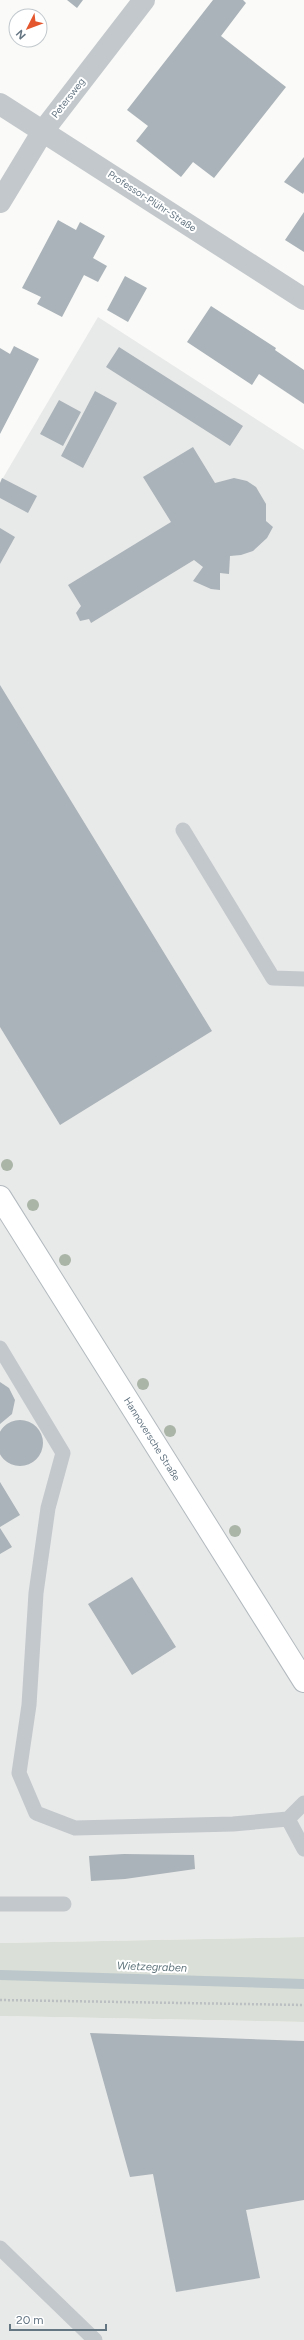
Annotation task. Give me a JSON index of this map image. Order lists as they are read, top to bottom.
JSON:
{
  "streets": {
    "street": ["Petersweg", "Professor-Plühr-Straße", "Hannoversche Straße"]
  },
  "crossings": [
    ["Petersweg", "Professor-Plühr-Straße"]
  ],
  "water": ["Wietzegraben"],
  "scale_bar": "20 m",
  "north": "bottom left"
}
